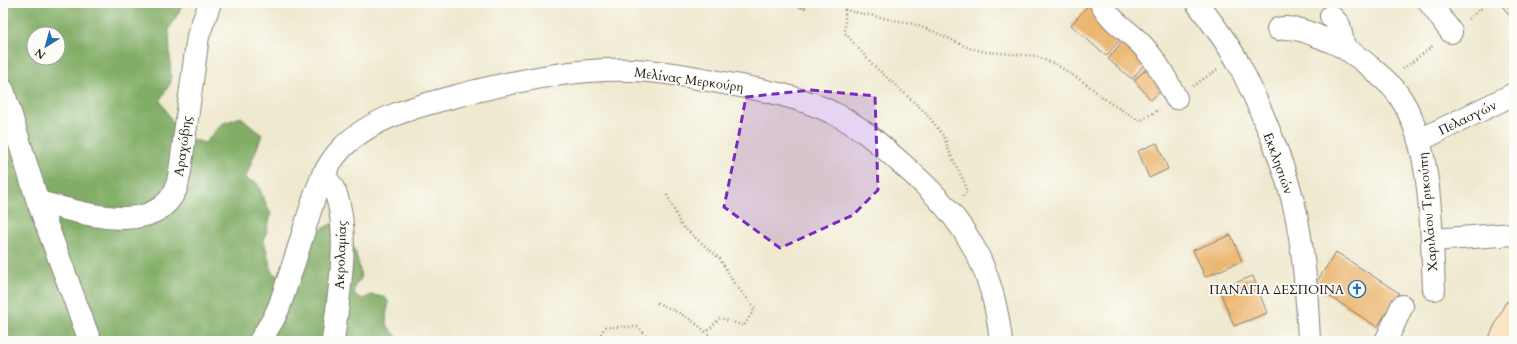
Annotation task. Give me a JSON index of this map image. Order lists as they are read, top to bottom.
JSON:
{
  "streets": {
    "street": [
      "Μελίνας Μερκούρη",
      "Πελασγών",
      "Αραχώβης",
      "Εκκλησιών",
      "Χαριλάου Τρικούπη",
      "Ακρολαμίας"
    ]
  },
  "crossings": [
    ["Μελίνας Μερκούρη", "Ακρολαμίας"],
    ["Πελασγών", "Χαριλάου Τρικούπη"]
  ],
  "places": {
    "church": ["ΠΑΝΑΓΙΑ ΔΕΣΠΟΙΝΑ"]
  },
  "north": "bottom left"
}
